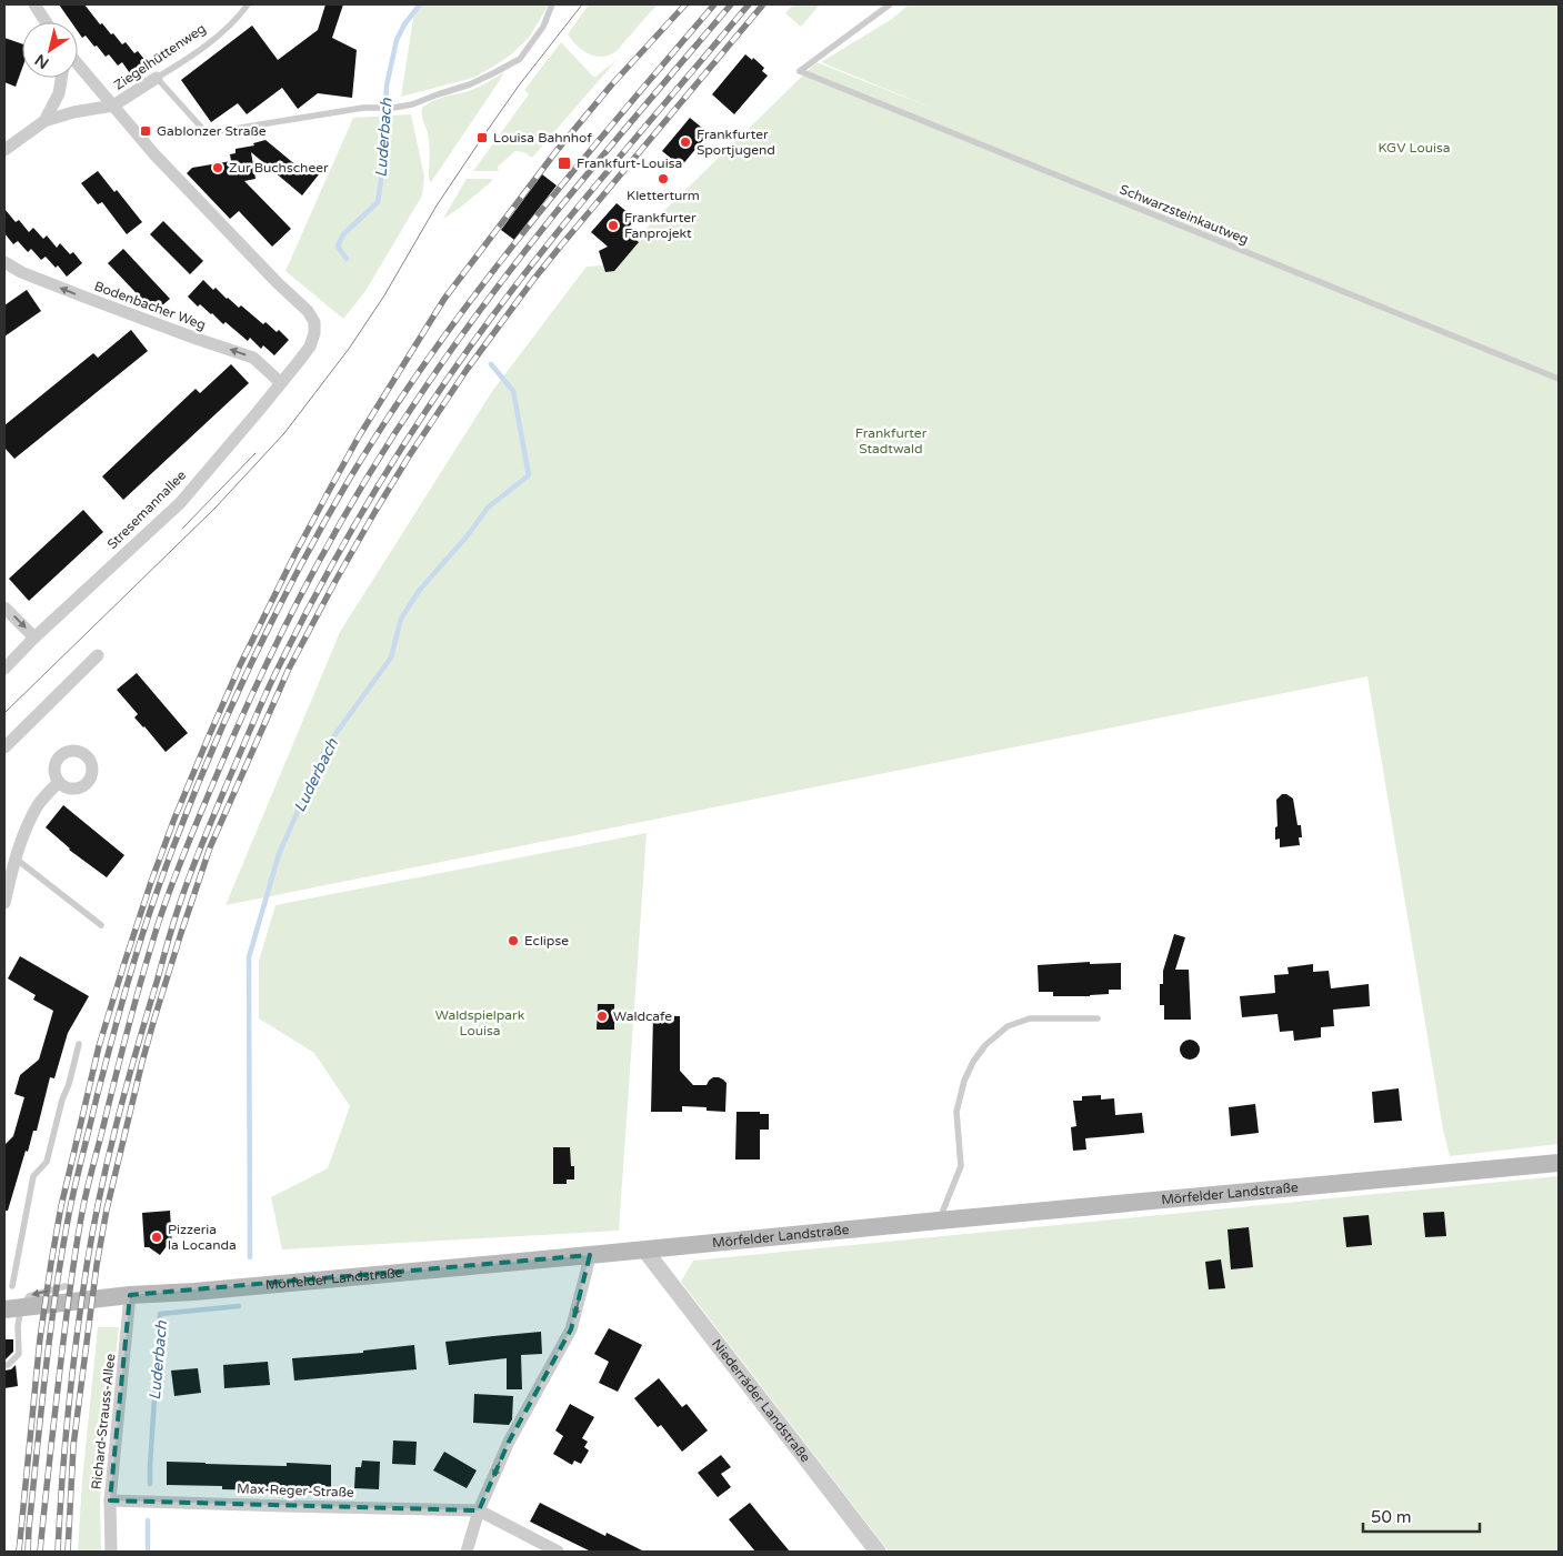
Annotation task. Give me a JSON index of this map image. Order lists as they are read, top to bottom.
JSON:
{
  "streets": {
    "main road": ["Mörfelder Landstraße"],
    "street": [
      "Ziegelhüttenweg",
      "Bodenbacher Weg",
      "Stresemannallee",
      "Niederräder Landstraße",
      "Richard-Strauss-Allee",
      "Max-Reger-Straße"
    ],
    "lane": ["Schwarzsteinkautweg"]
  },
  "crossings": [
    ["Ziegelhüttenweg", "Stresemannallee"],
    ["Bodenbacher Weg", "Stresemannallee"],
    ["Mörfelder Landstraße", "Niederräder Landstraße"],
    ["Mörfelder Landstraße", "Richard-Strauss-Allee"],
    ["Richard-Strauss-Allee", "Max-Reger-Straße"]
  ],
  "one_way": ["Bodenbacher Weg"],
  "water": ["Luderbach"],
  "parks": ["KGV Louisa", "Frankfurter Stadtwald", "Waldspielpark Louisa"],
  "places": {
    "transit": ["Gablonzer Straße", "Louisa Bahnhof", "Frankfurt-Louisa"],
    "other": [
      "Frankfurter Sportjugend",
      "Zur Buchscheer",
      "Kletterturm",
      "Frankfurter Fanprojekt",
      "Eclipse",
      "Waldcafe",
      "Pizzeria la Locanda"
    ]
  },
  "scale_bar": "50 m",
  "north": "bottom left"
}
